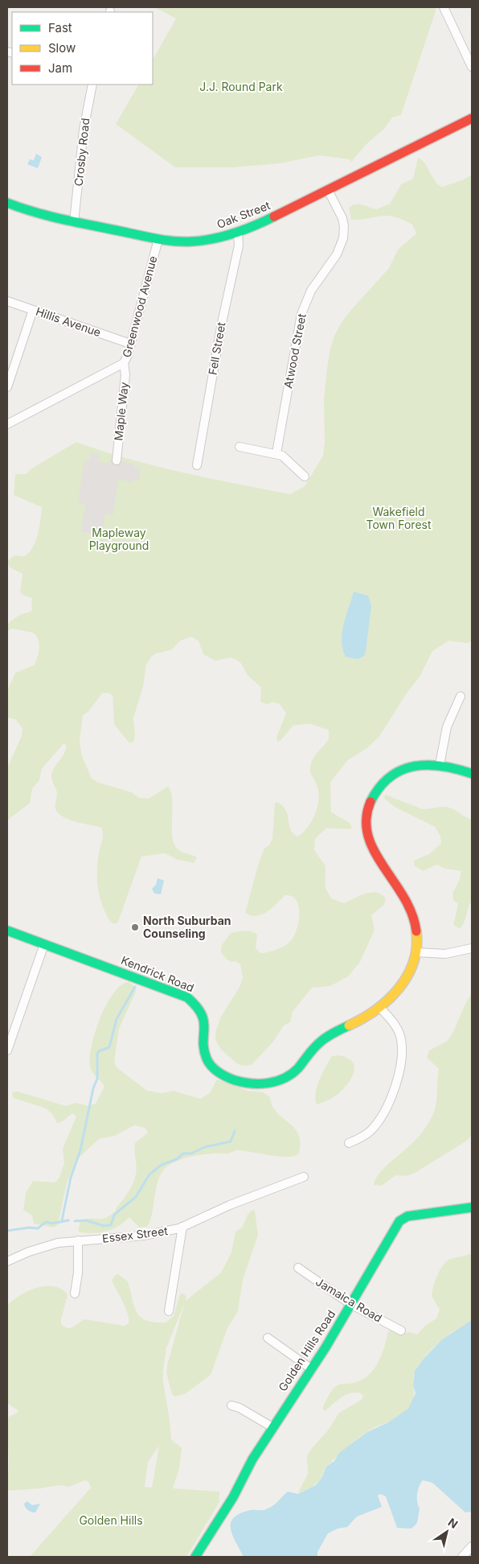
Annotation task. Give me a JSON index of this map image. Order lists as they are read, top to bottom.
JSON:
{
  "streets": {
    "street": [
      "Crosby Road",
      "Oak Street",
      "Greenwood Avenue",
      "Hillis Avenue",
      "Fell Street",
      "Atwood Street",
      "Maple Way",
      "Kendrick Road",
      "Essex Street",
      "Jamaica Road",
      "Golden Hills Road"
    ]
  },
  "crossings": [
    ["Crosby Road", "Oak Street"],
    ["Oak Street", "Greenwood Avenue"],
    ["Oak Street", "Fell Street"],
    ["Oak Street", "Atwood Street"],
    ["Greenwood Avenue", "Hillis Avenue"],
    ["Greenwood Avenue", "Maple Way"],
    ["Jamaica Road", "Golden Hills Road"]
  ],
  "parks": [
    "J.J. Round Park",
    "Wakefield Town Forest",
    "Mapleway Playground",
    "Golden Hills"
  ],
  "places": ["North Suburban Counseling"],
  "legend": ["Fast", "Slow", "Jam"],
  "north": "top right"
}
